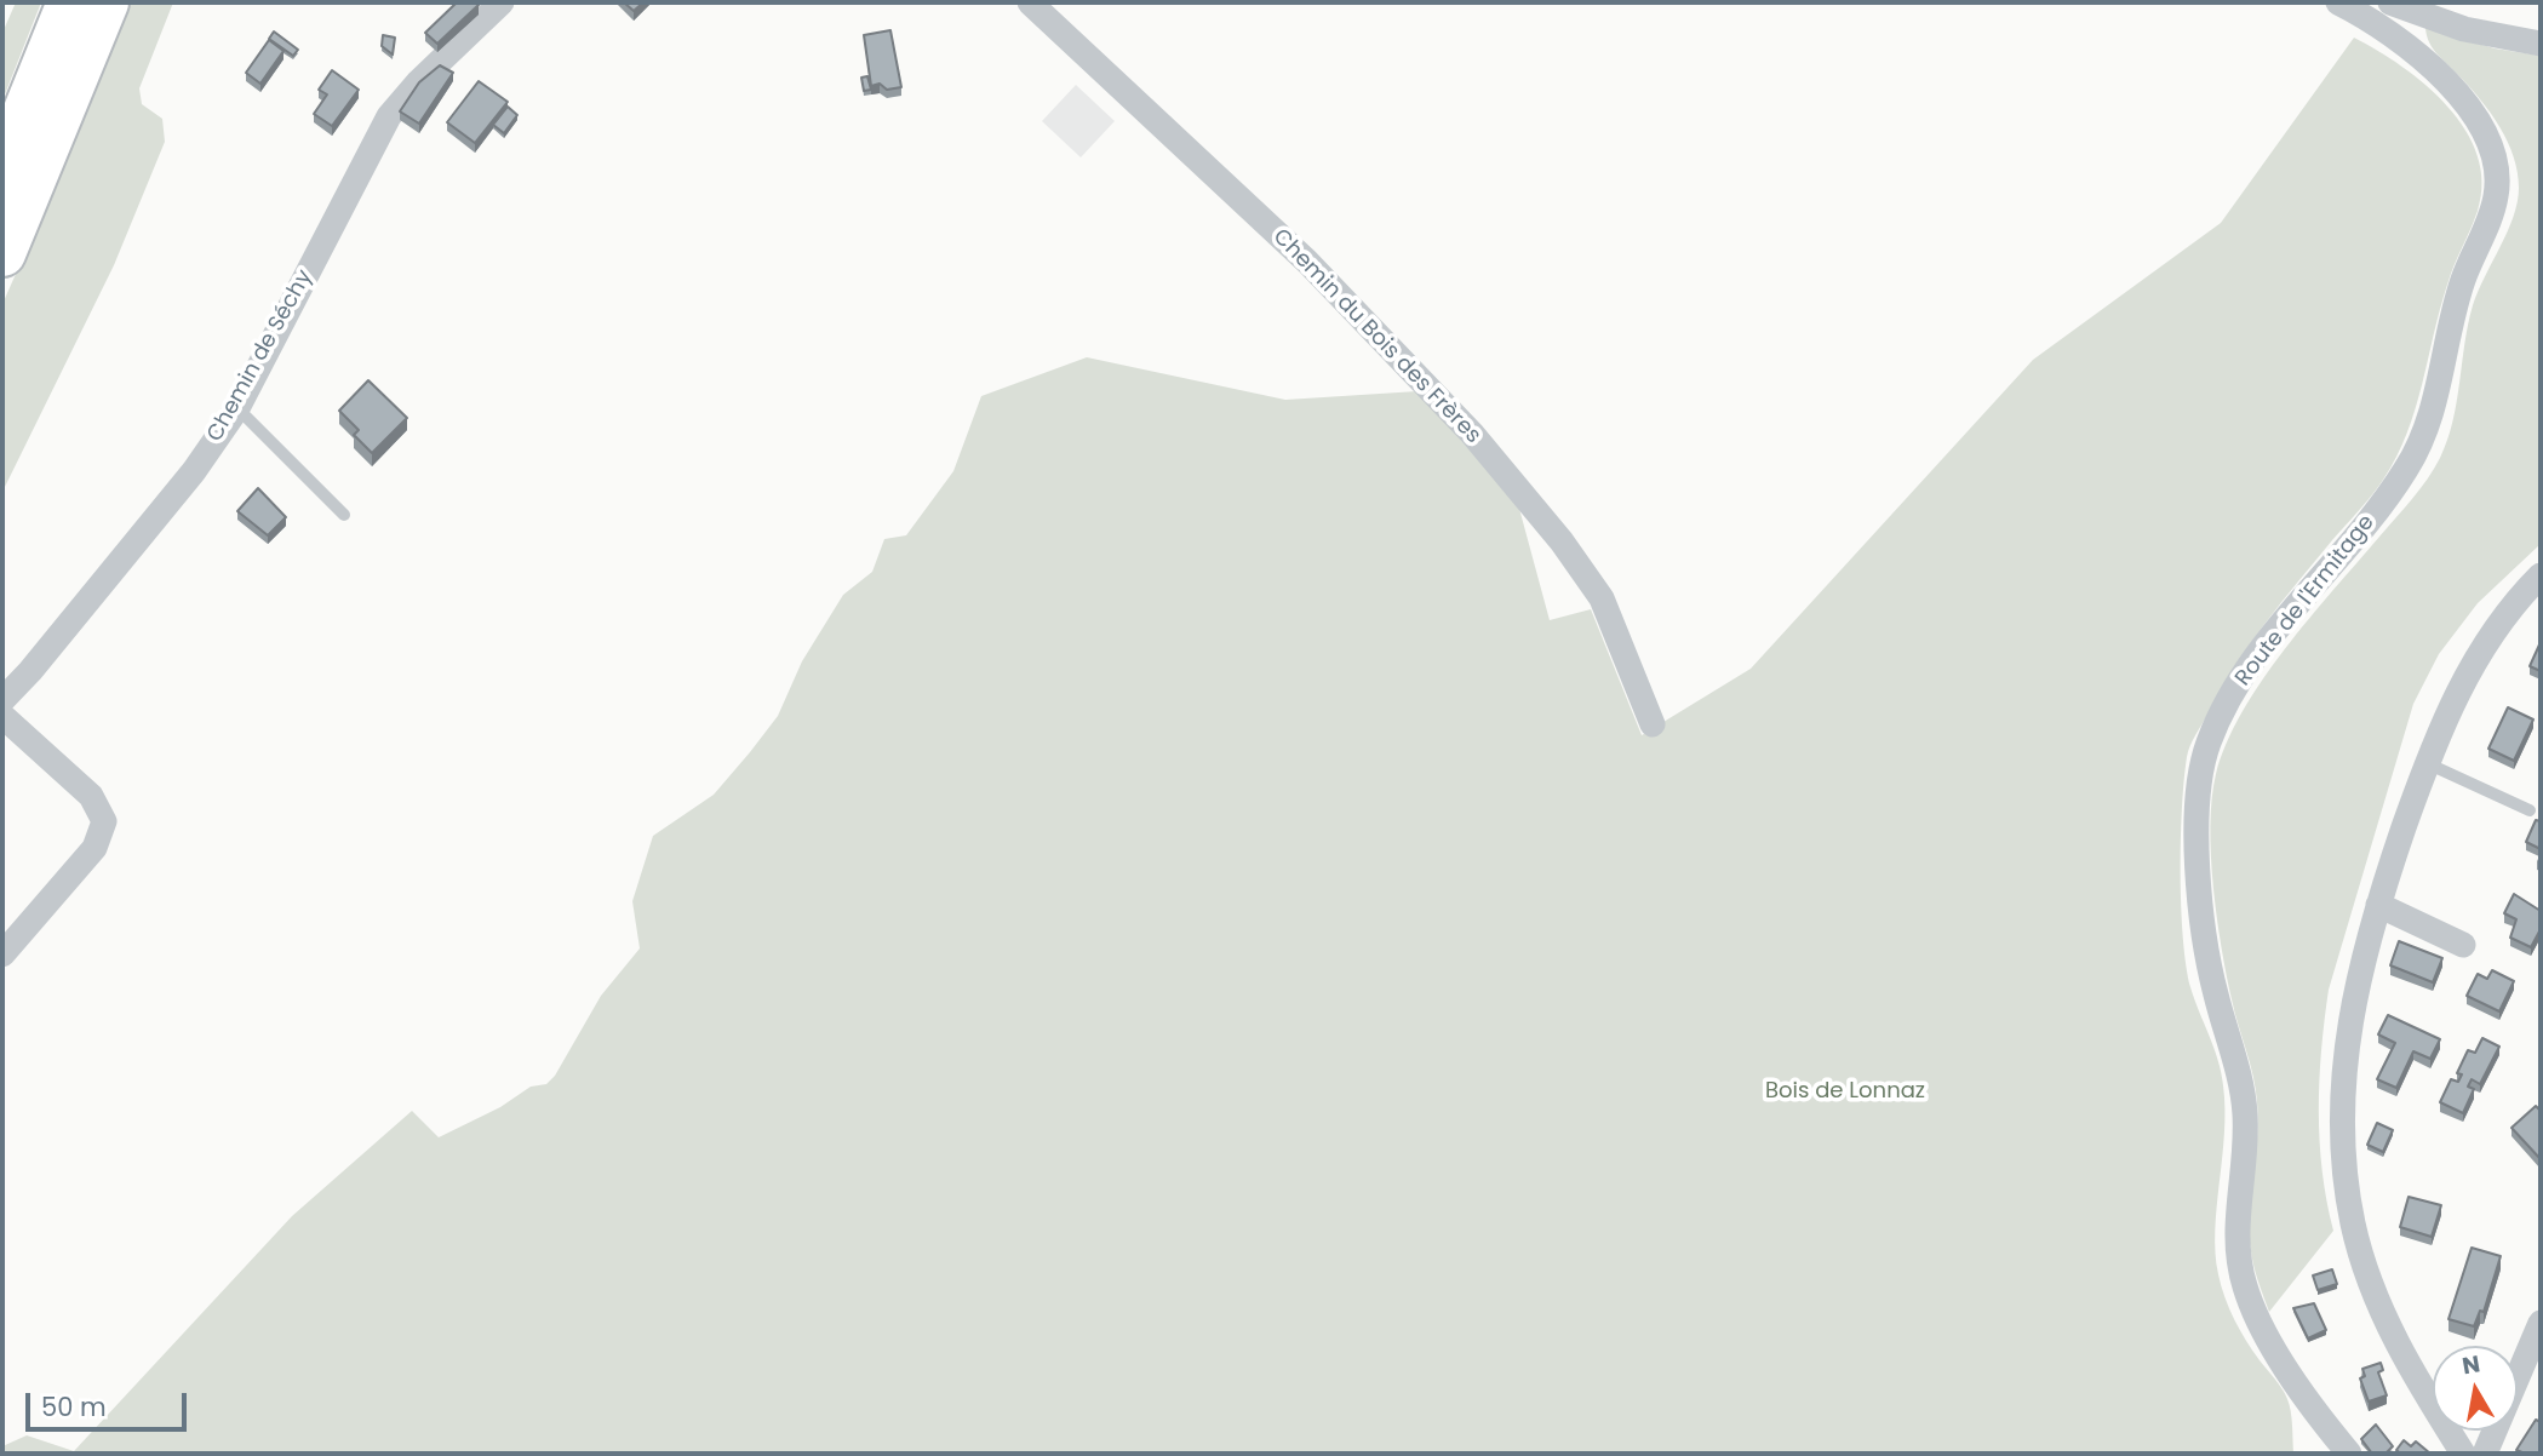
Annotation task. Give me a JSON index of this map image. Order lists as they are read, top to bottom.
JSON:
{
  "streets": {
    "street": ["Chemin du Bois des Frères", "Chemin de Séchy", "Route de l'Ermitage"]
  },
  "parks": ["Bois de Lonnaz"],
  "scale_bar": "50 m",
  "north": "top"
}
